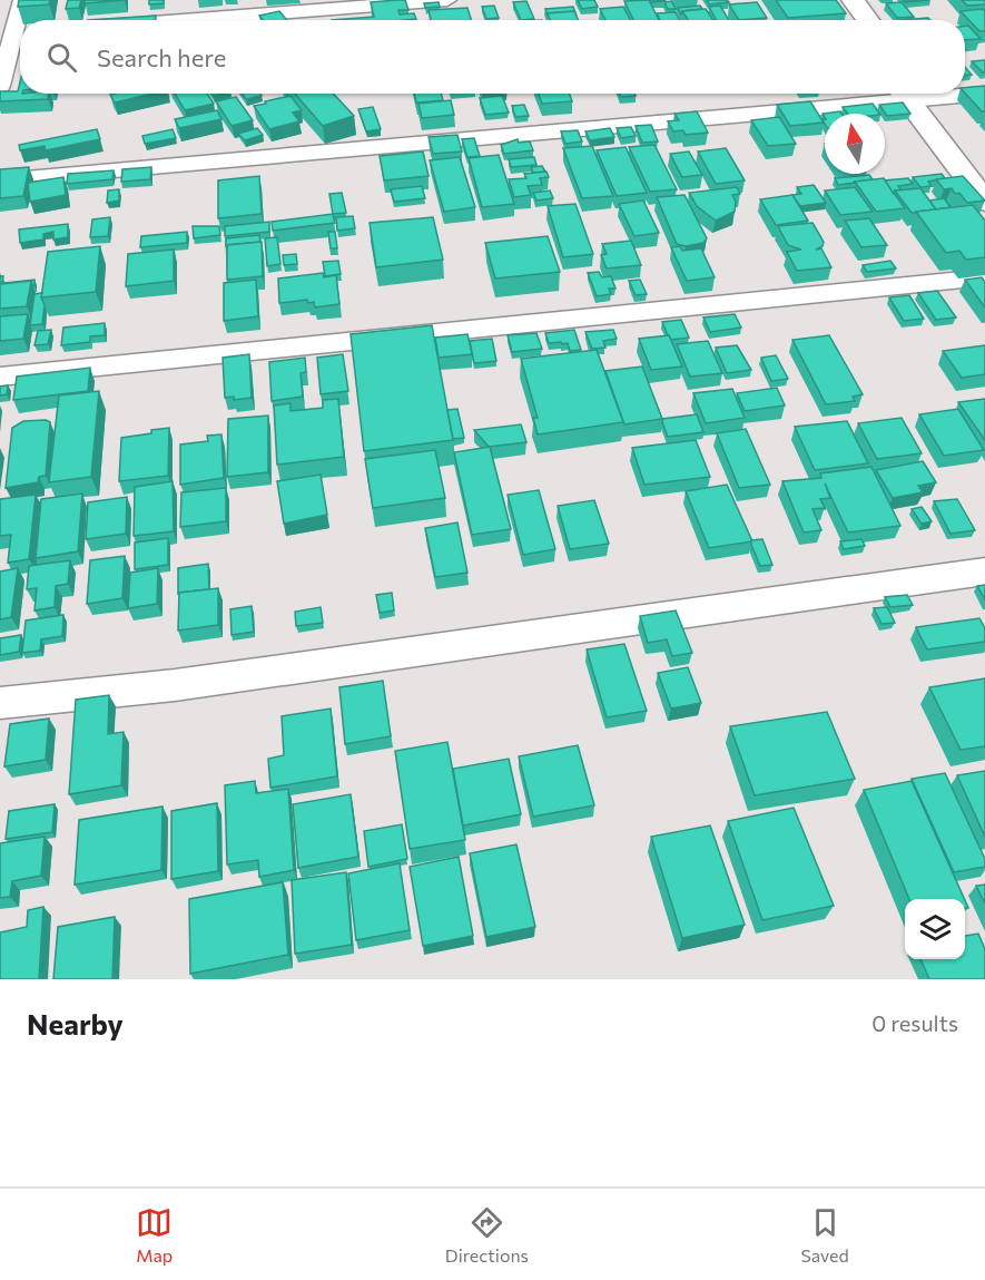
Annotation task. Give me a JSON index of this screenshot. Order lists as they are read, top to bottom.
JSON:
{
  "north": "top",
  "page": {
    "search": "Search here",
    "heading": ["Nearby", "0 results"],
    "nav": ["Map", "Directions", "Saved"]
  }
}
